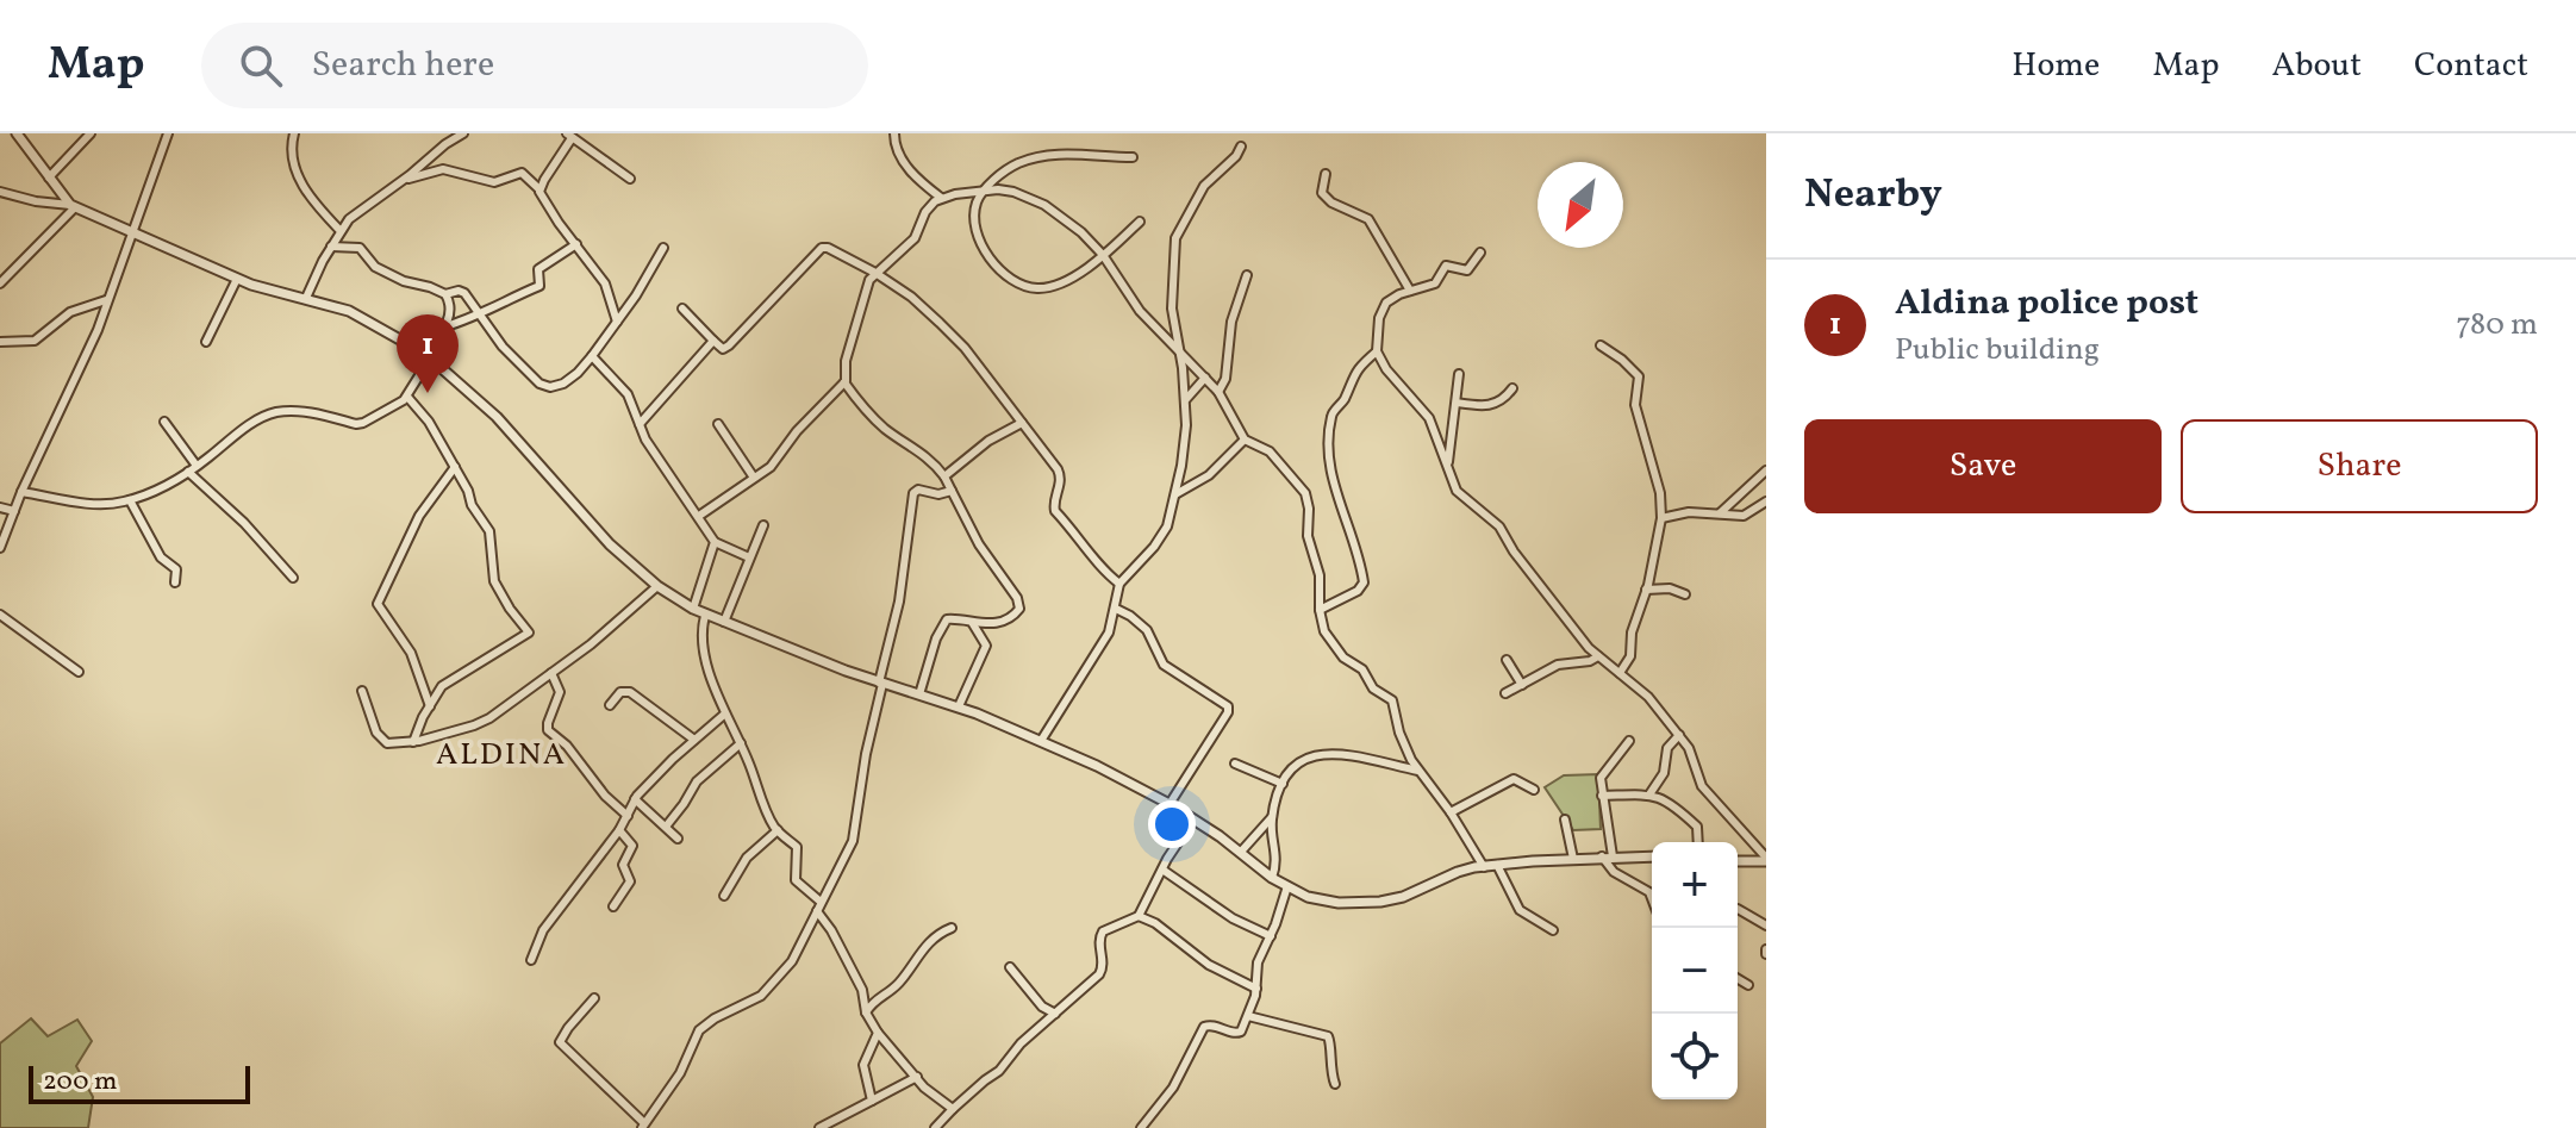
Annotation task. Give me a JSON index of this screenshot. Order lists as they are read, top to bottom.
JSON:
{
  "districts": ["ALDINA"],
  "scale_bar": "200 m",
  "north": "bottom left",
  "page": {
    "header": "Map",
    "search": "Search here",
    "nav": [
      "Home",
      "Map",
      "About",
      "Contact"
    ],
    "heading": "Nearby",
    "list": [
      {
        "mark": "1",
        "name": "Aldina police post",
        "note": "Public building",
        "value": "780 m"
      }
    ],
    "pins": "1",
    "buttons": ["Save", "Share"],
    "map_buttons": ["+", "−"],
    "scale": "200 m"
  }
}
